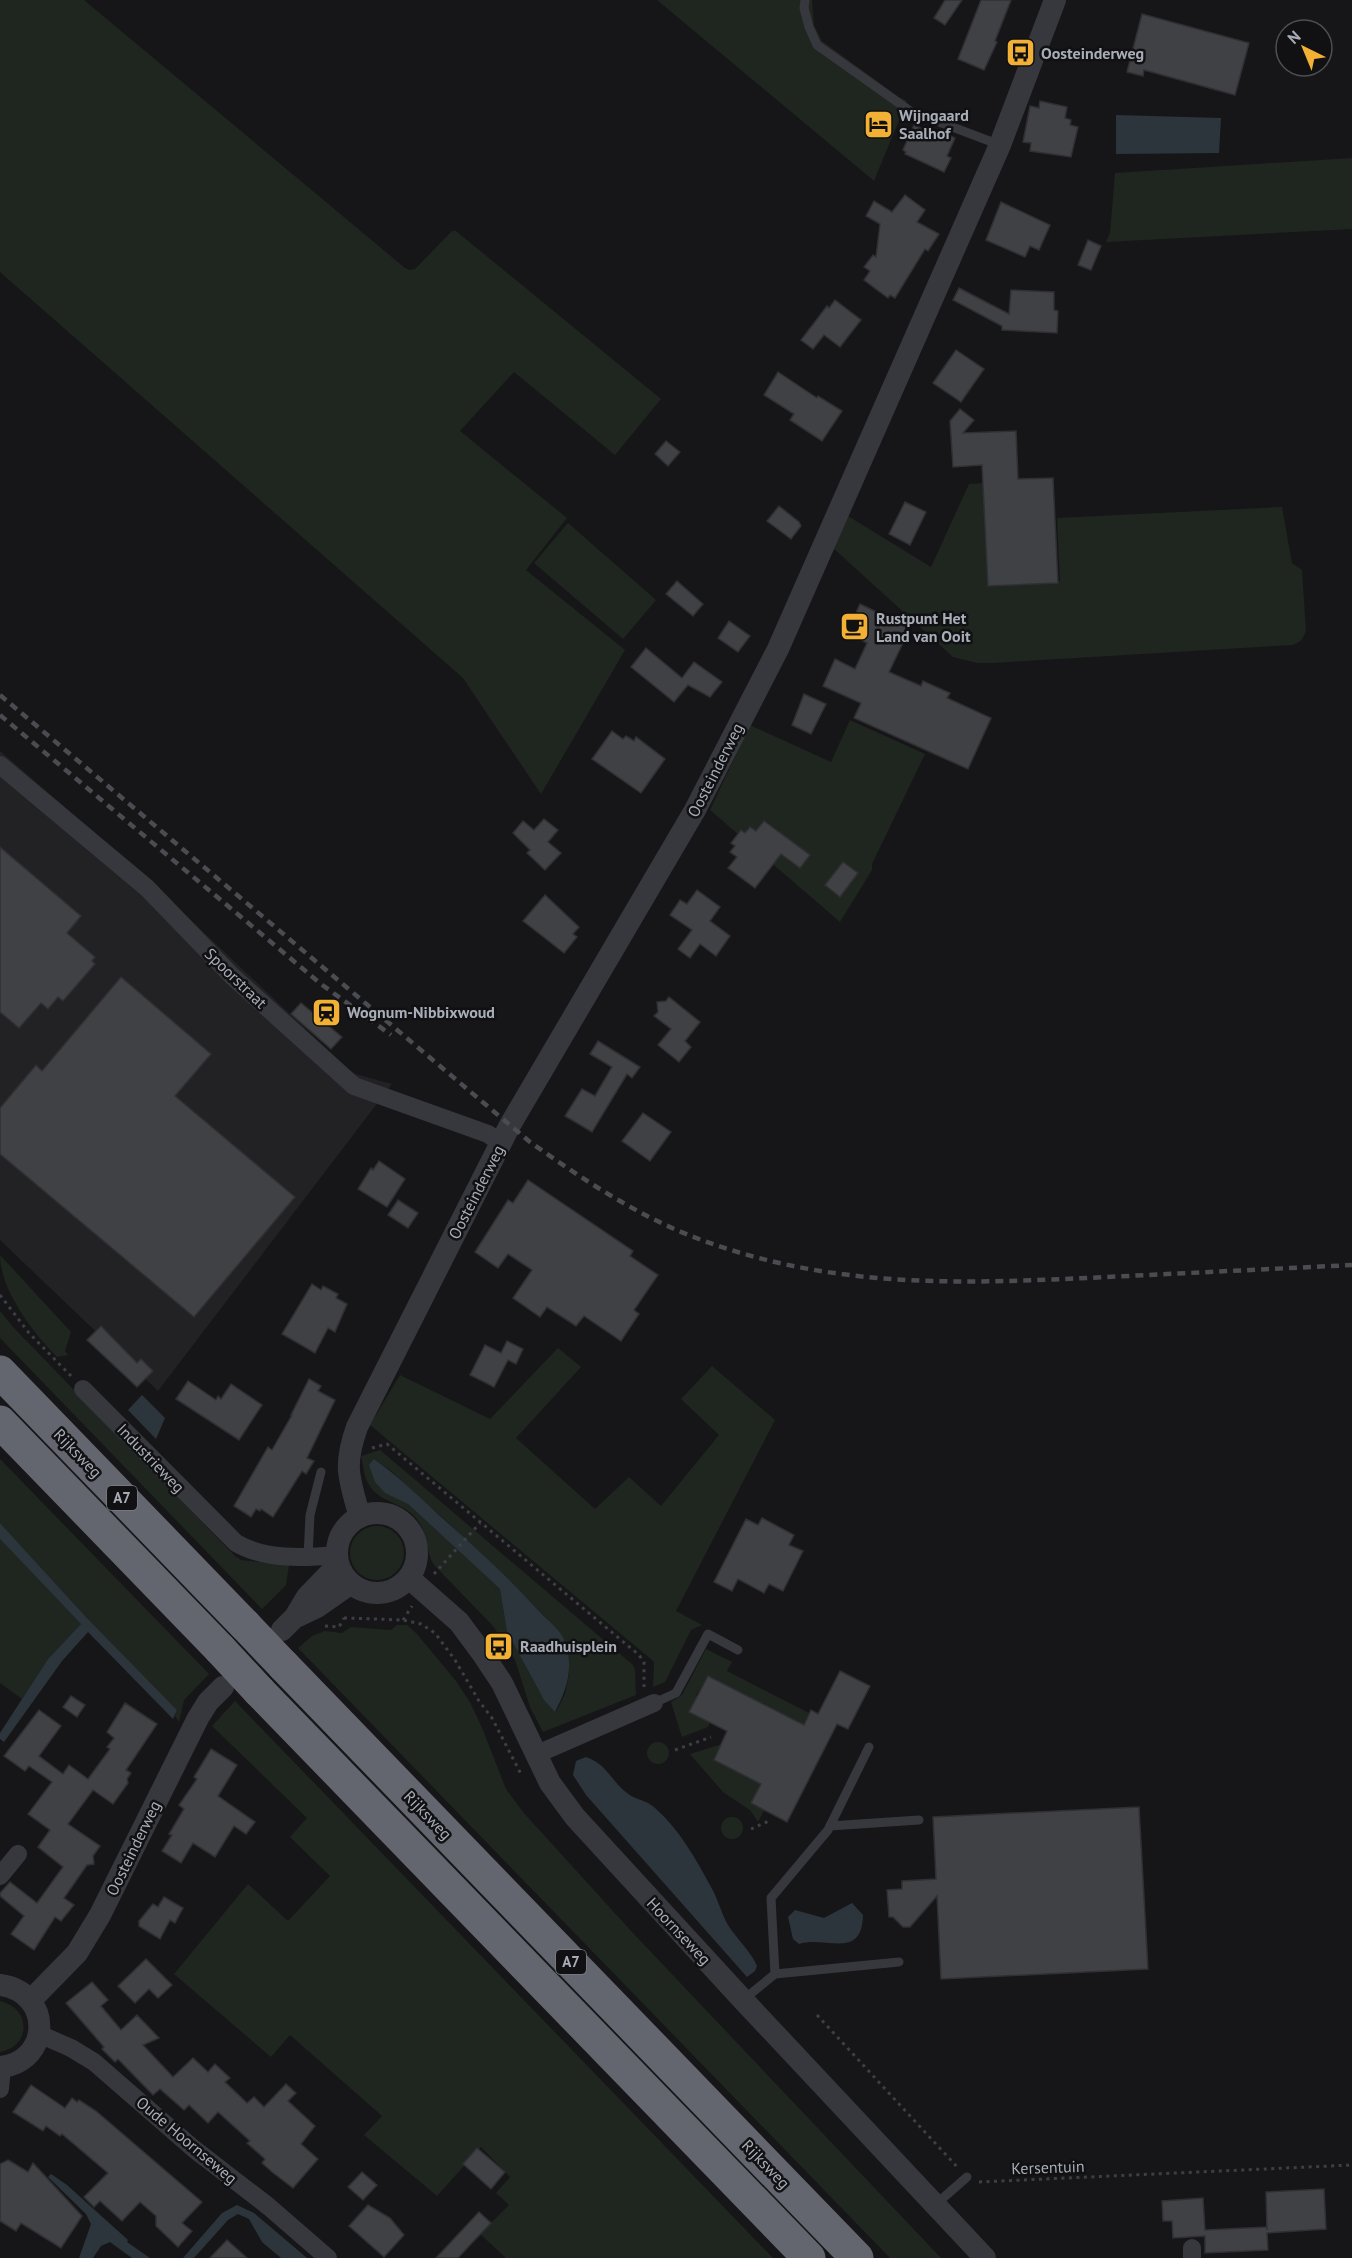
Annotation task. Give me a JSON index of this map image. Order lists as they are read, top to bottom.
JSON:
{
  "streets": {
    "highway": ["Rijksweg", "A7"],
    "street": [
      "Oosteinderweg",
      "Spoorstraat",
      "Industrieweg",
      "Hoornseweg",
      "Oude Hoornseweg"
    ],
    "path": ["Kersentuin"]
  },
  "crossings": [
    ["Oosteinderweg", "Spoorstraat"],
    ["Oosteinderweg", "Industrieweg"],
    ["Oosteinderweg", "Hoornseweg"],
    ["Industrieweg", "Hoornseweg"]
  ],
  "places": {
    "bus stop": ["Oosteinderweg", "Raadhuisplein"],
    "hotel": ["Wijngaard Saalhof"],
    "cafe": ["Rustpunt Het Land van Ooit"],
    "station": ["Wognum-Nibbixwoud"]
  },
  "north": "top left"
}
